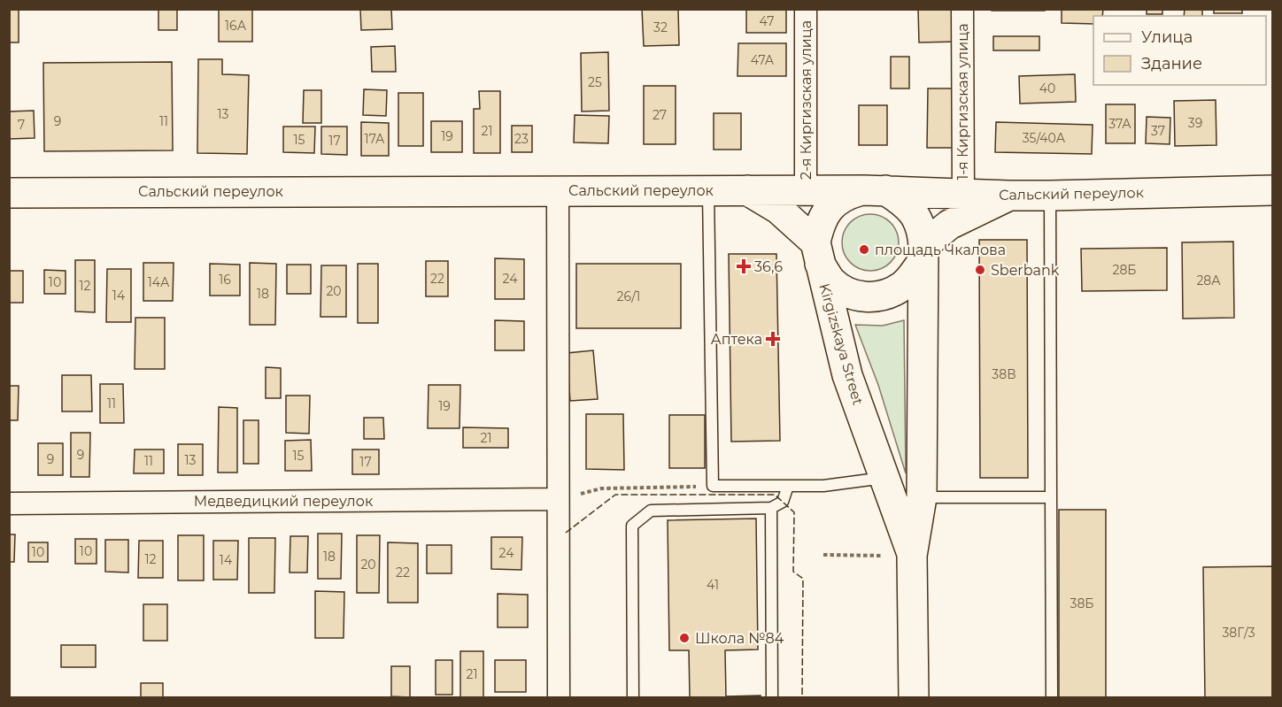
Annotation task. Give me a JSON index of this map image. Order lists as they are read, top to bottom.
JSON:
{
  "streets": {
    "main road": ["Сальский переулок", "Kirgizskaya Street"],
    "street": ["2-я Киргизская улица", "1-я Киргизская улица", "Медведицкий переулок"]
  },
  "crossings": [
    ["2-я Киргизская улица", "Сальский переулок"],
    ["1-я Киргизская улица", "Сальский переулок"],
    ["Сальский переулок", "Kirgizskaya Street"]
  ],
  "places": {
    "other": ["площадь Чкалова", "Sberbank", "Школа №84"],
    "health": ["36,6", "Аптека"]
  },
  "house_numbers": [
    "47",
    "16А",
    "32",
    "47А",
    "25",
    "40",
    "13",
    "27",
    "9",
    "11",
    "39",
    "37А",
    "7",
    "21",
    "37",
    "19",
    "35/40А",
    "17А",
    "23",
    "15",
    "17",
    "28Б",
    "22",
    "24",
    "16",
    "28А",
    "10",
    "14А",
    "12",
    "20",
    "18",
    "14",
    "26/1",
    "38В",
    "11",
    "19",
    "21",
    "9",
    "15",
    "9",
    "13",
    "11",
    "17",
    "10",
    "10",
    "24",
    "18",
    "12",
    "14",
    "20",
    "22",
    "41",
    "38Б",
    "38Г/3",
    "21"
  ],
  "legend": ["Улица", "Здание"]
}
